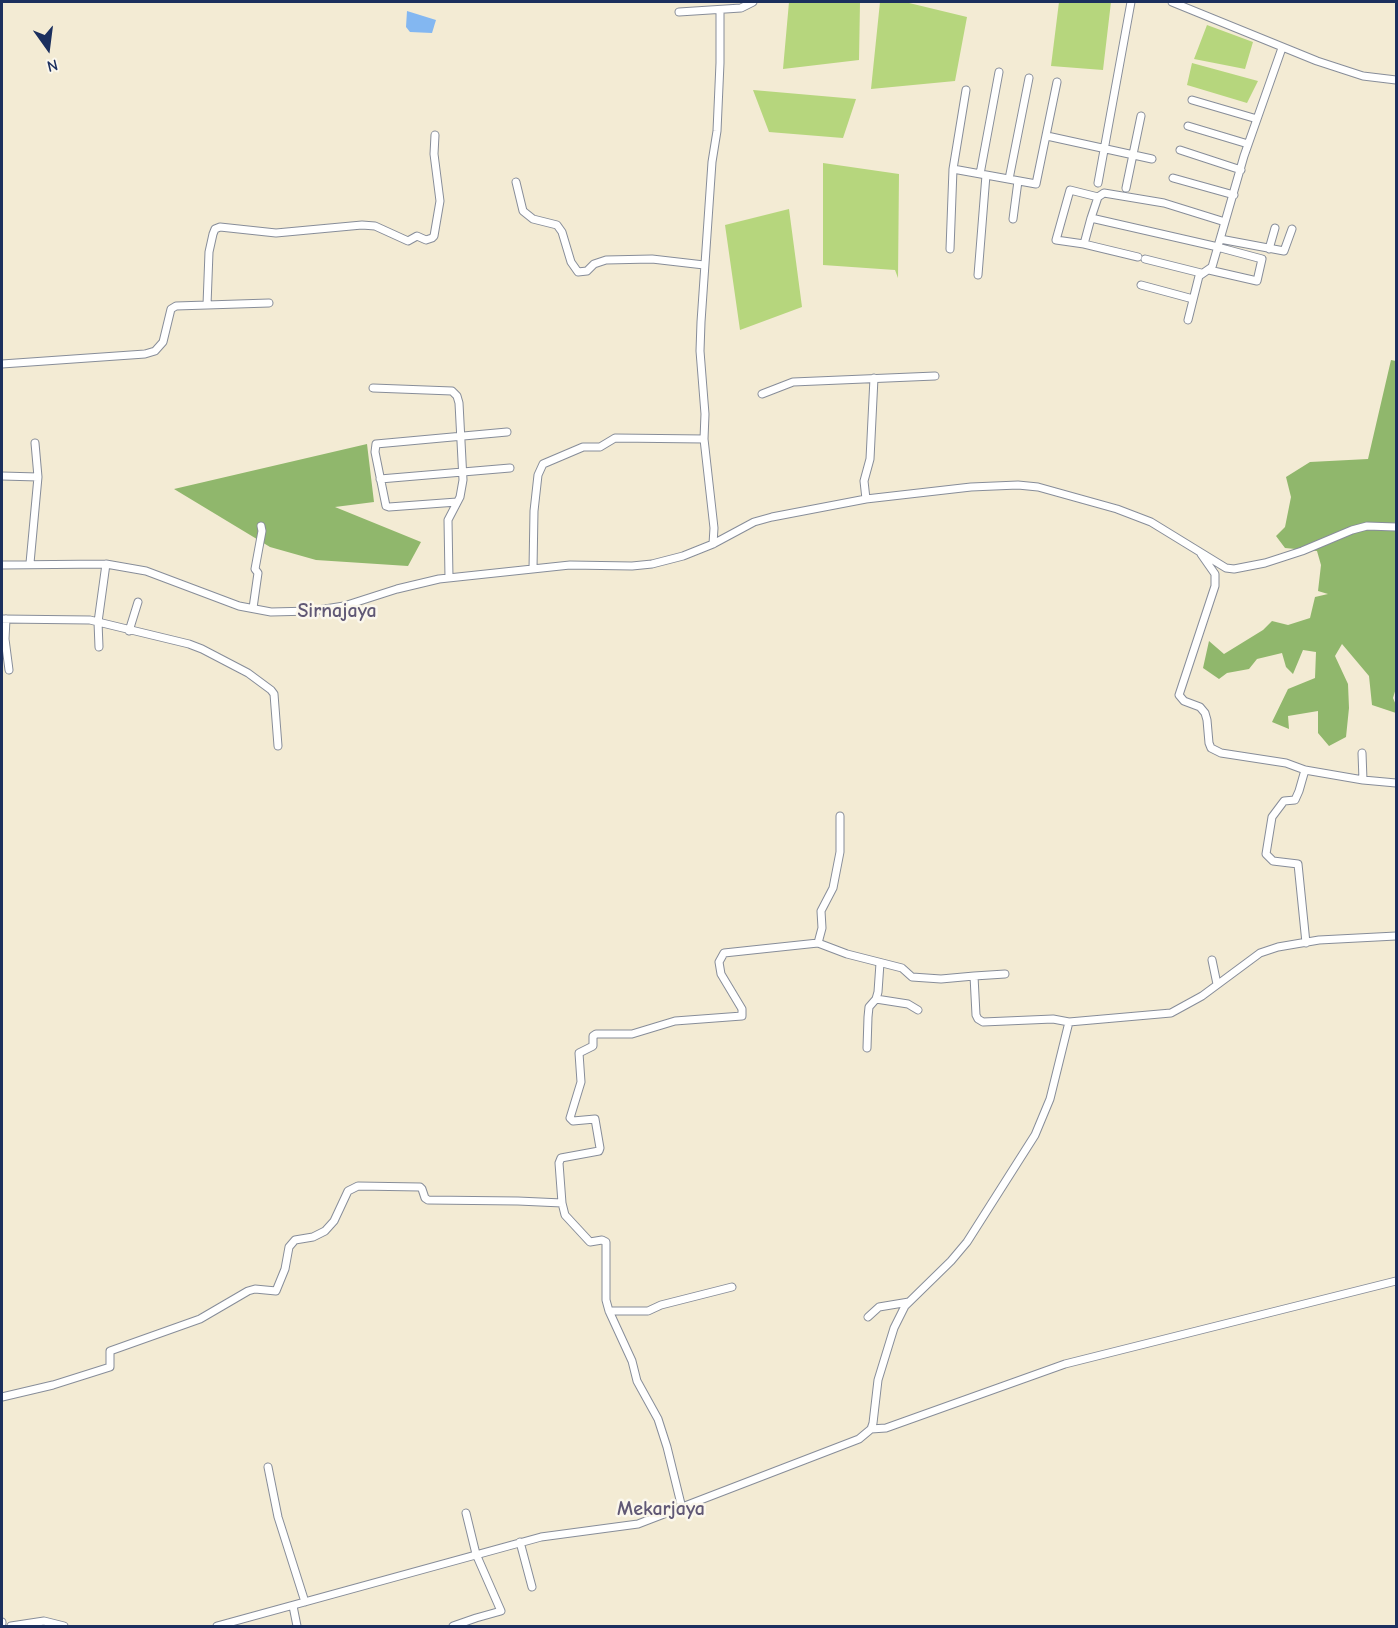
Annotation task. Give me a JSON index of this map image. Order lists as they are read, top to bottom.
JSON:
{
  "districts": ["Sirnajaya", "Mekarjaya"],
  "north": "bottom"
}
